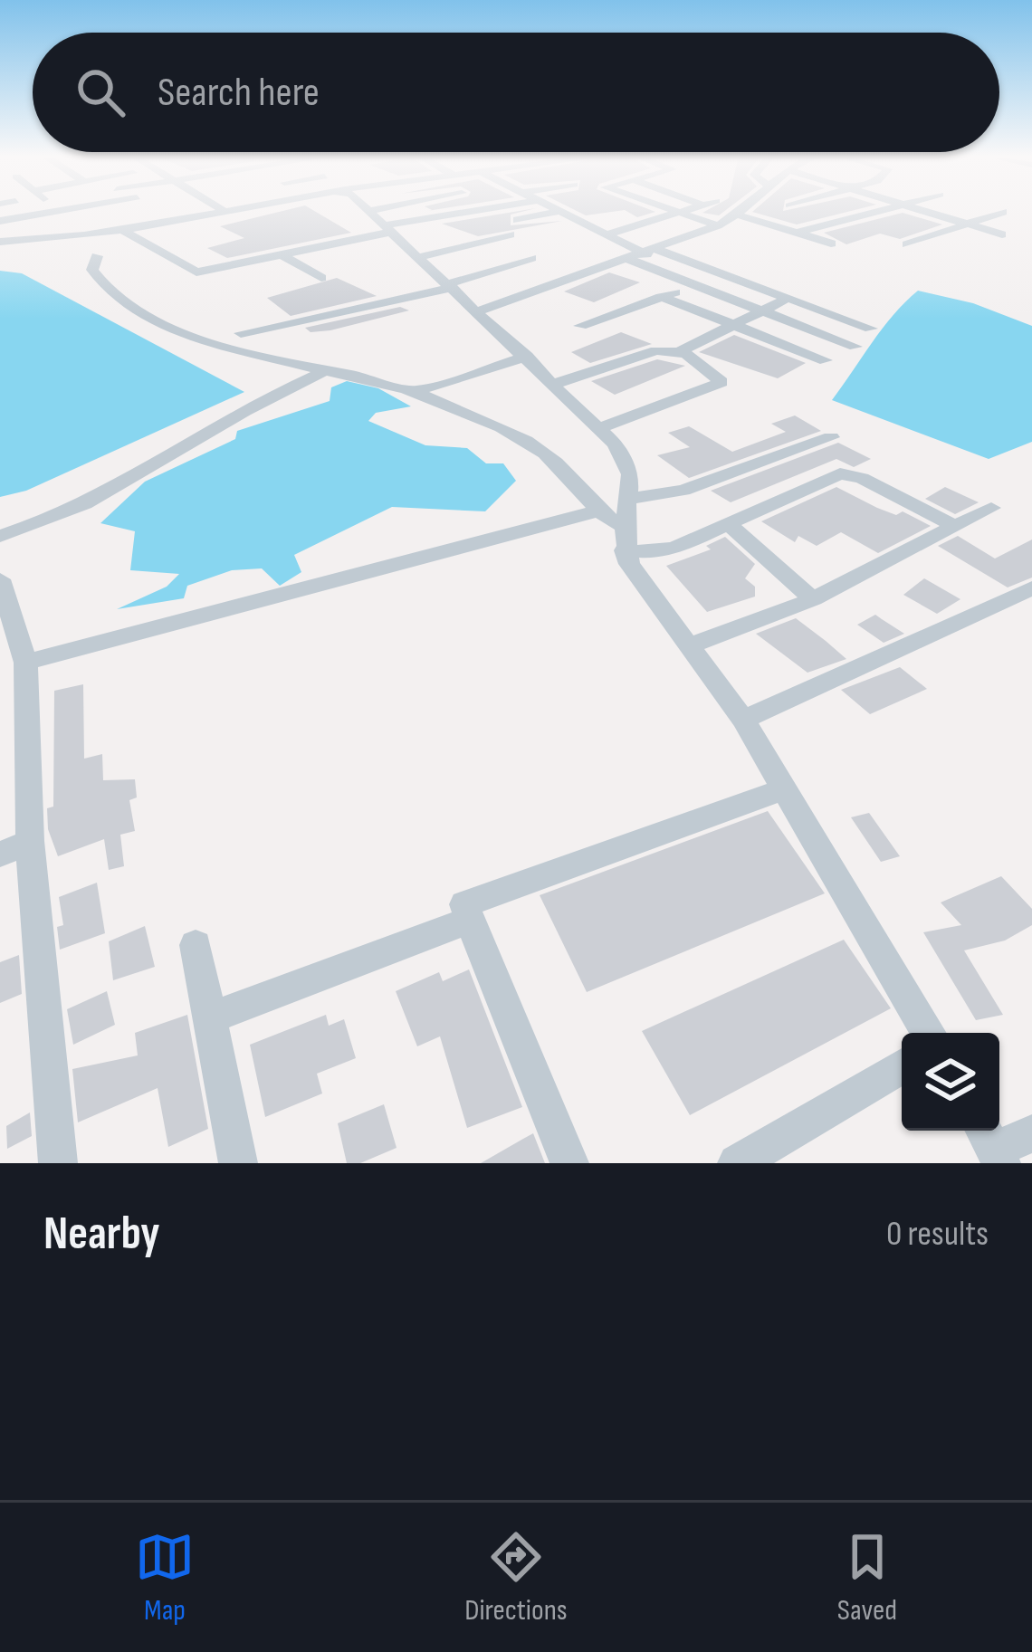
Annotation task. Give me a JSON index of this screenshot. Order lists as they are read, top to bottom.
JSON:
{
  "page": {
    "search": "Search here",
    "heading": ["Nearby", "0 results"],
    "nav": ["Map", "Directions", "Saved"]
  }
}
